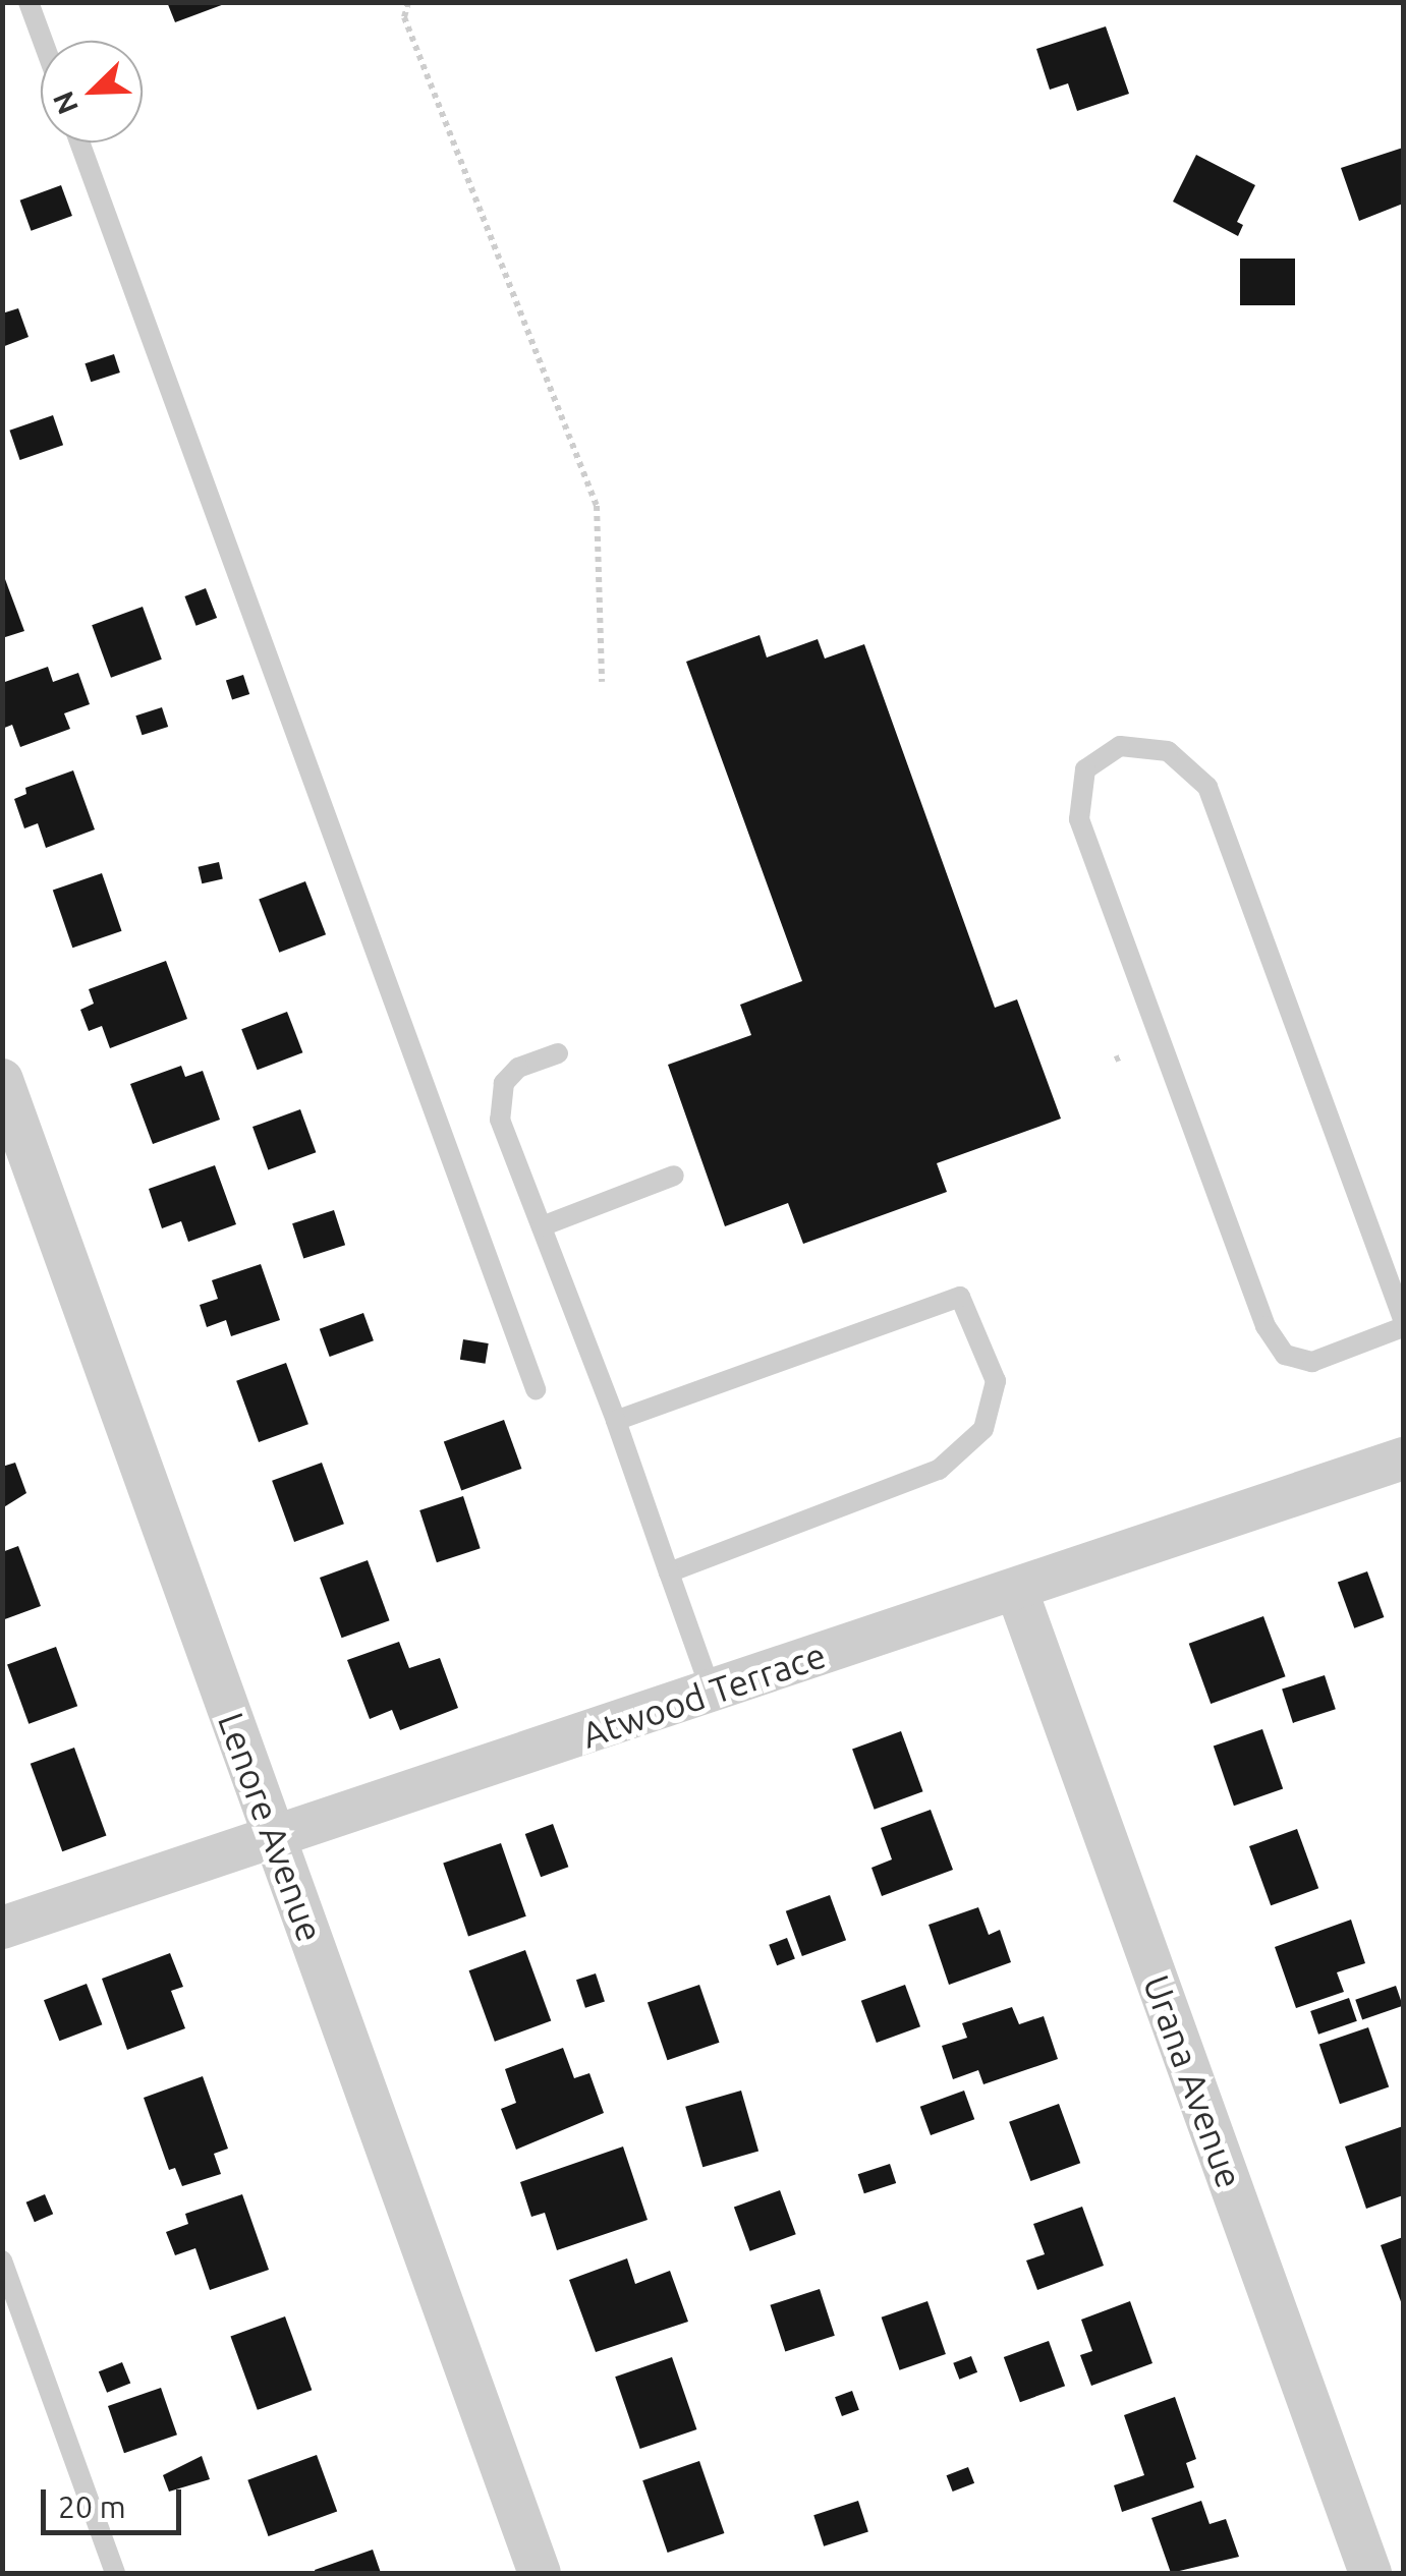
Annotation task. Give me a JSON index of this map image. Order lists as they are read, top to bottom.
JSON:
{
  "streets": {
    "street": ["Atwood Terrace", "Lenore Avenue", "Urana Avenue"]
  },
  "crossings": [
    ["Atwood Terrace", "Lenore Avenue"],
    ["Atwood Terrace", "Urana Avenue"]
  ],
  "scale_bar": "20 m",
  "north": "bottom left"
}
